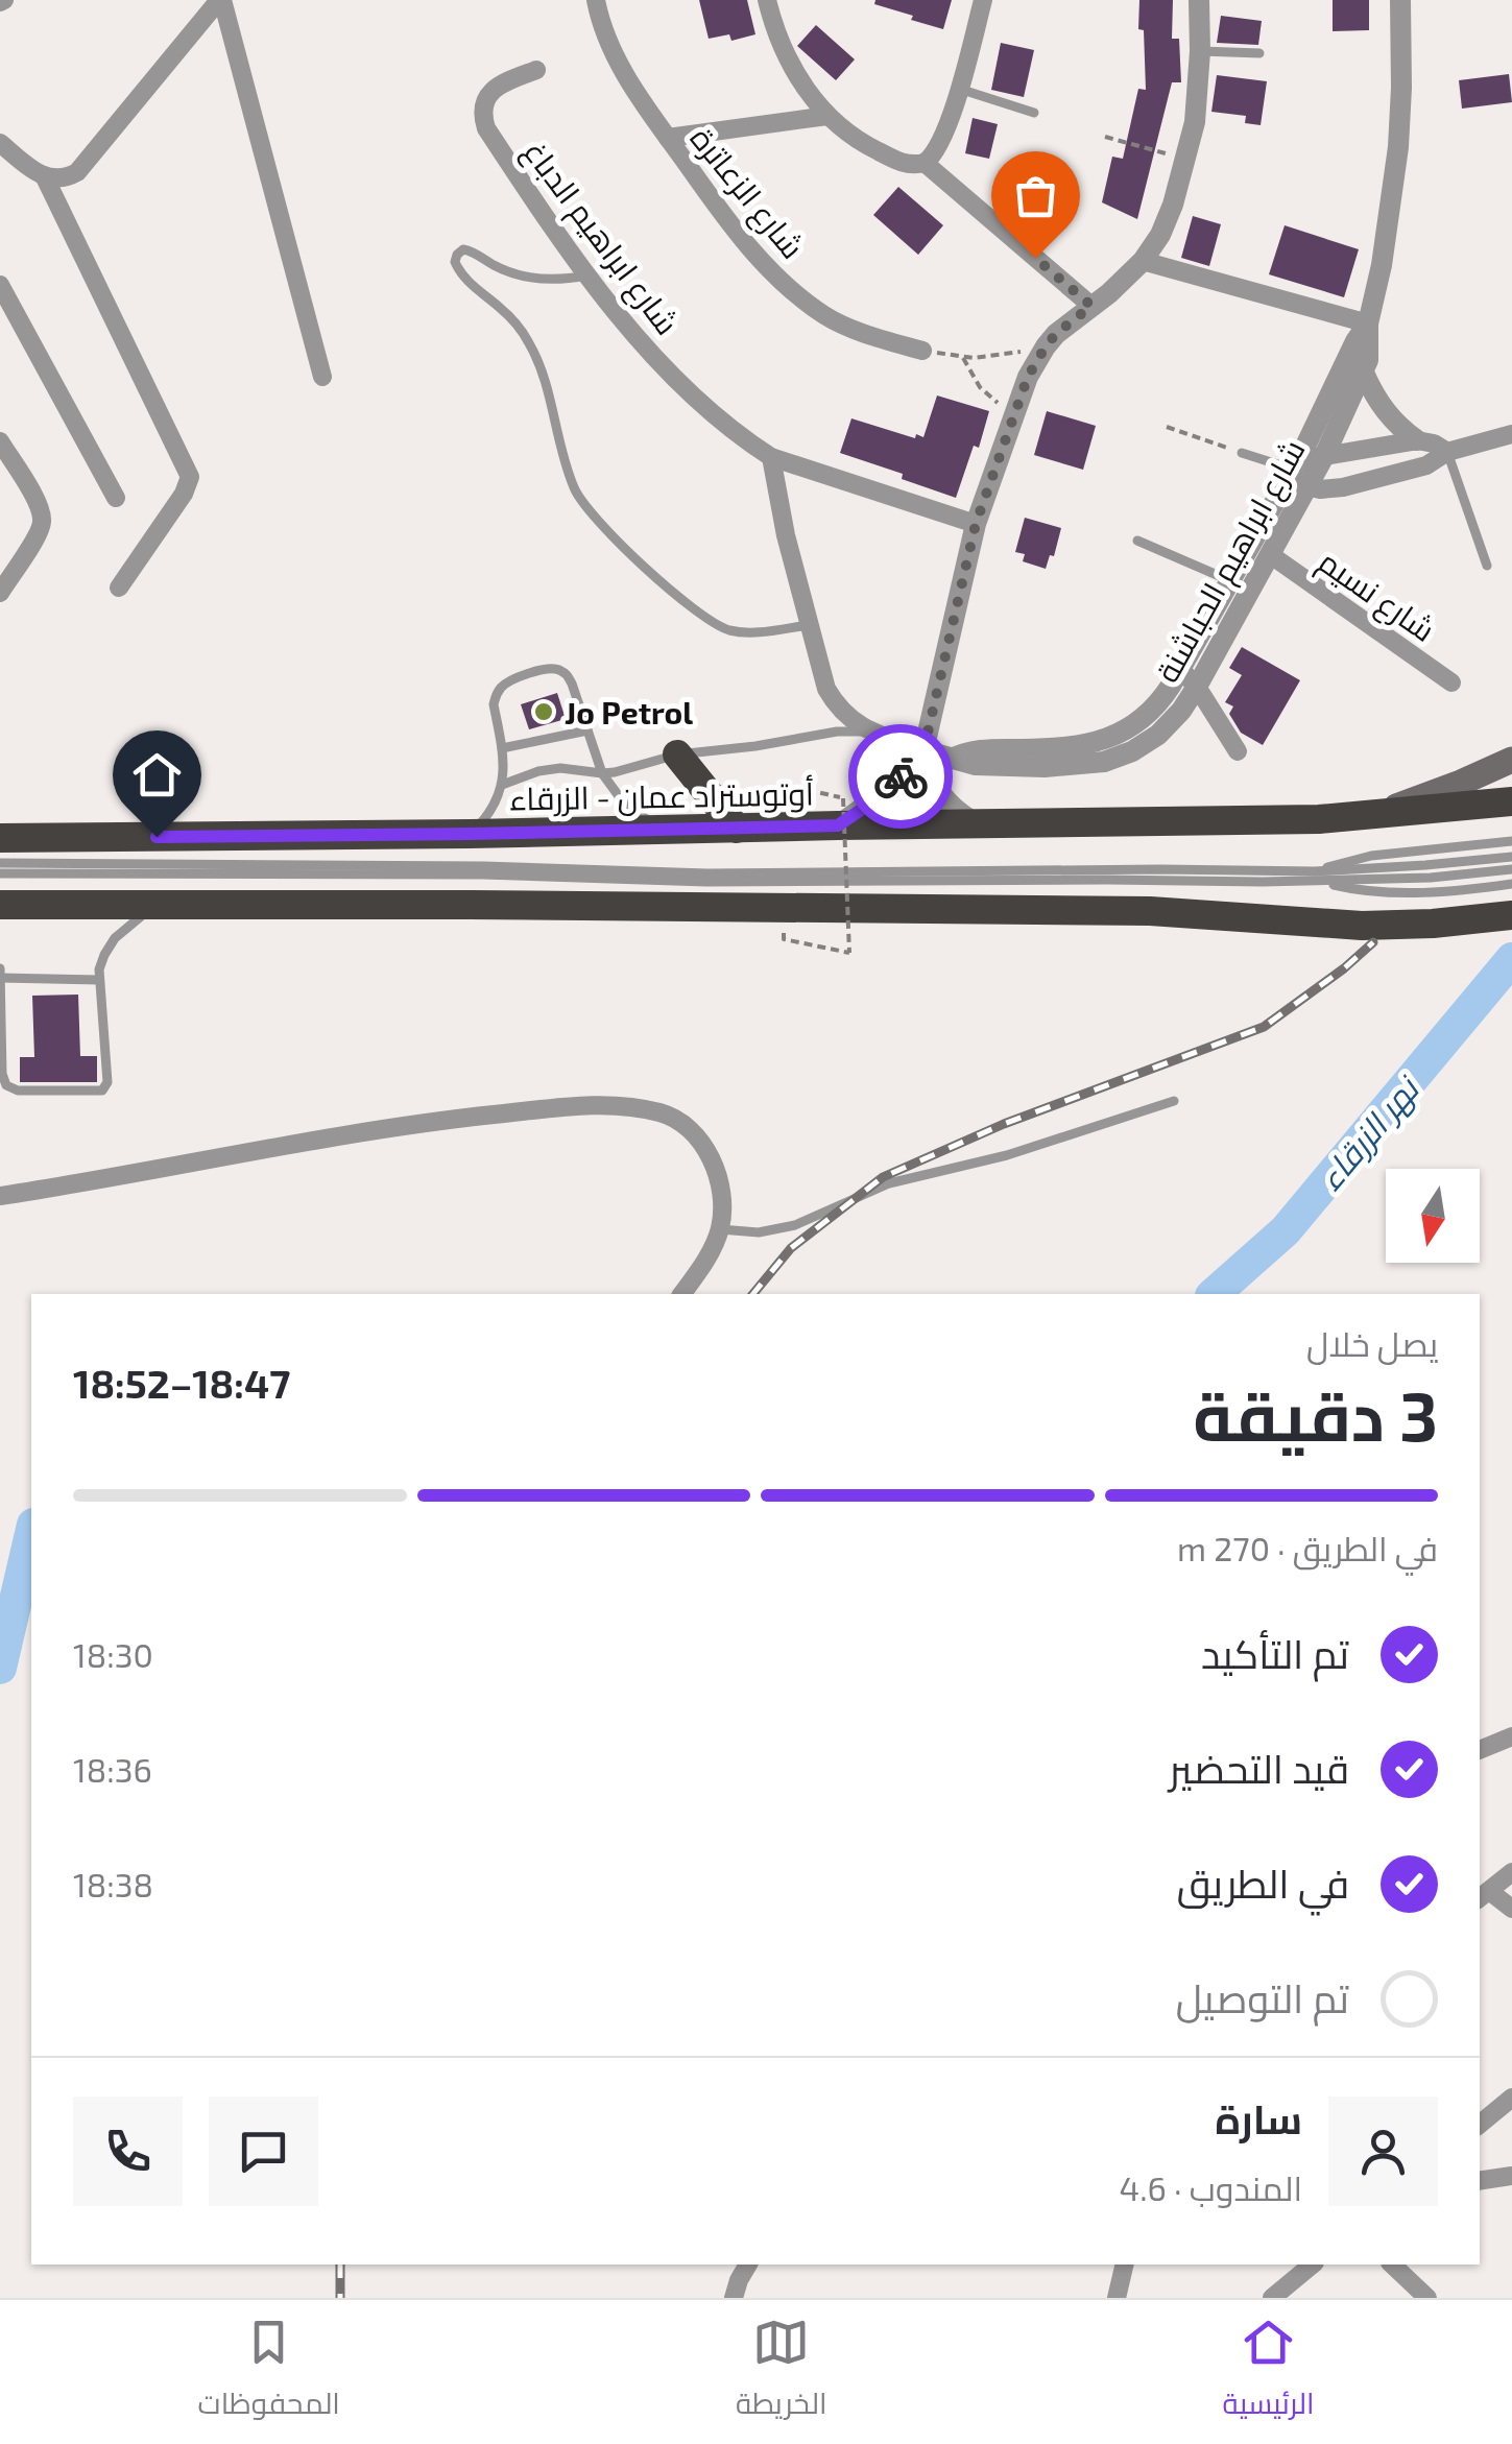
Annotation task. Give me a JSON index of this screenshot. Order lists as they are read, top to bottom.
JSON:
{
  "streets": {
    "highway": ["أوتوستراد عمان - الزرقاء"],
    "street": [
      "شارع الزعاترة",
      "شارع ابراهيم الدباغ",
      "شارع ابراهيم الحباشنة",
      "شارع نسيم"
    ]
  },
  "crossings": [
    ["شارع ابراهيم الحباشنة", "شارع نسيم"]
  ],
  "water": ["نهر الزرقاء"],
  "places": ["Jo Petrol"],
  "north": "bottom",
  "page": {
    "heading": ["3 دقيقة", "يصل خلال", "18:47–18:52"],
    "panel": ["سارة", "المندوب · 4.6"],
    "bar": "في الطريق · 270 m",
    "list": [
      ["تم التأكيد", "18:30"],
      ["قيد التحضير", "18:36"],
      ["في الطريق", "18:38"],
      "تم التوصيل"
    ],
    "tabs": ["الرئيسية", "الخريطة", "المحفوظات"]
  }
}
